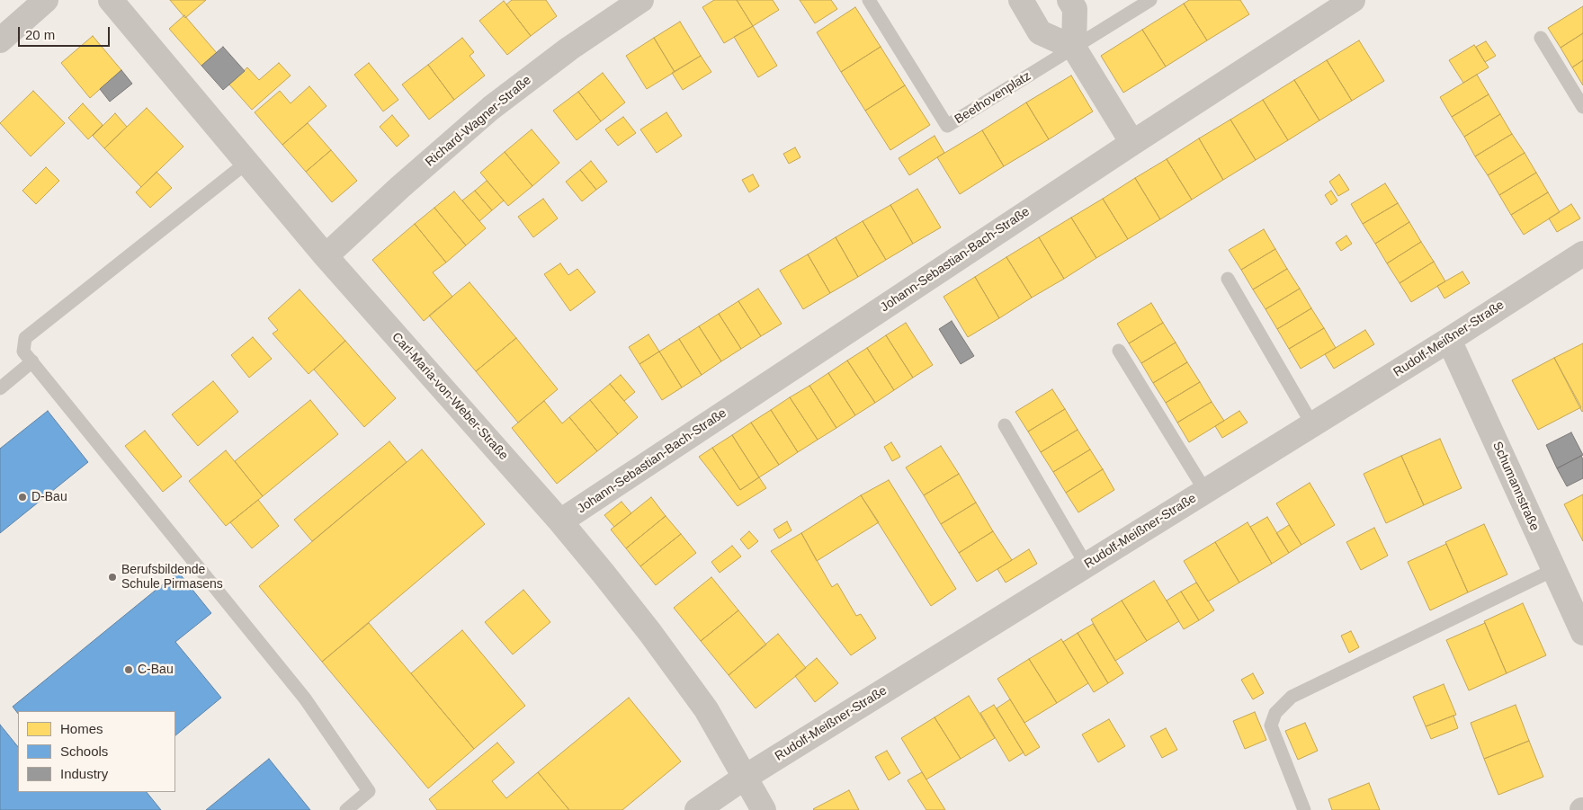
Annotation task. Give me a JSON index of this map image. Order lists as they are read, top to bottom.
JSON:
{
  "streets": {
    "street": [
      "Richard-Wagner-Straße",
      "Johann-Sebastian-Bach-Straße",
      "Rudolf-Meißner-Straße",
      "Carl-Maria-von-Weber-Straße",
      "Schumannstraße"
    ],
    "lane": ["Beethovenplatz"]
  },
  "crossings": [
    ["Richard-Wagner-Straße", "Carl-Maria-von-Weber-Straße"],
    ["Johann-Sebastian-Bach-Straße", "Carl-Maria-von-Weber-Straße"],
    ["Rudolf-Meißner-Straße", "Carl-Maria-von-Weber-Straße"],
    ["Rudolf-Meißner-Straße", "Schumannstraße"]
  ],
  "places": ["D-Bau", "Berufsbildende Schule Pirmasens", "C-Bau"],
  "legend": ["Homes", "Schools", "Industry"],
  "scale_bar": "20 m"
}
